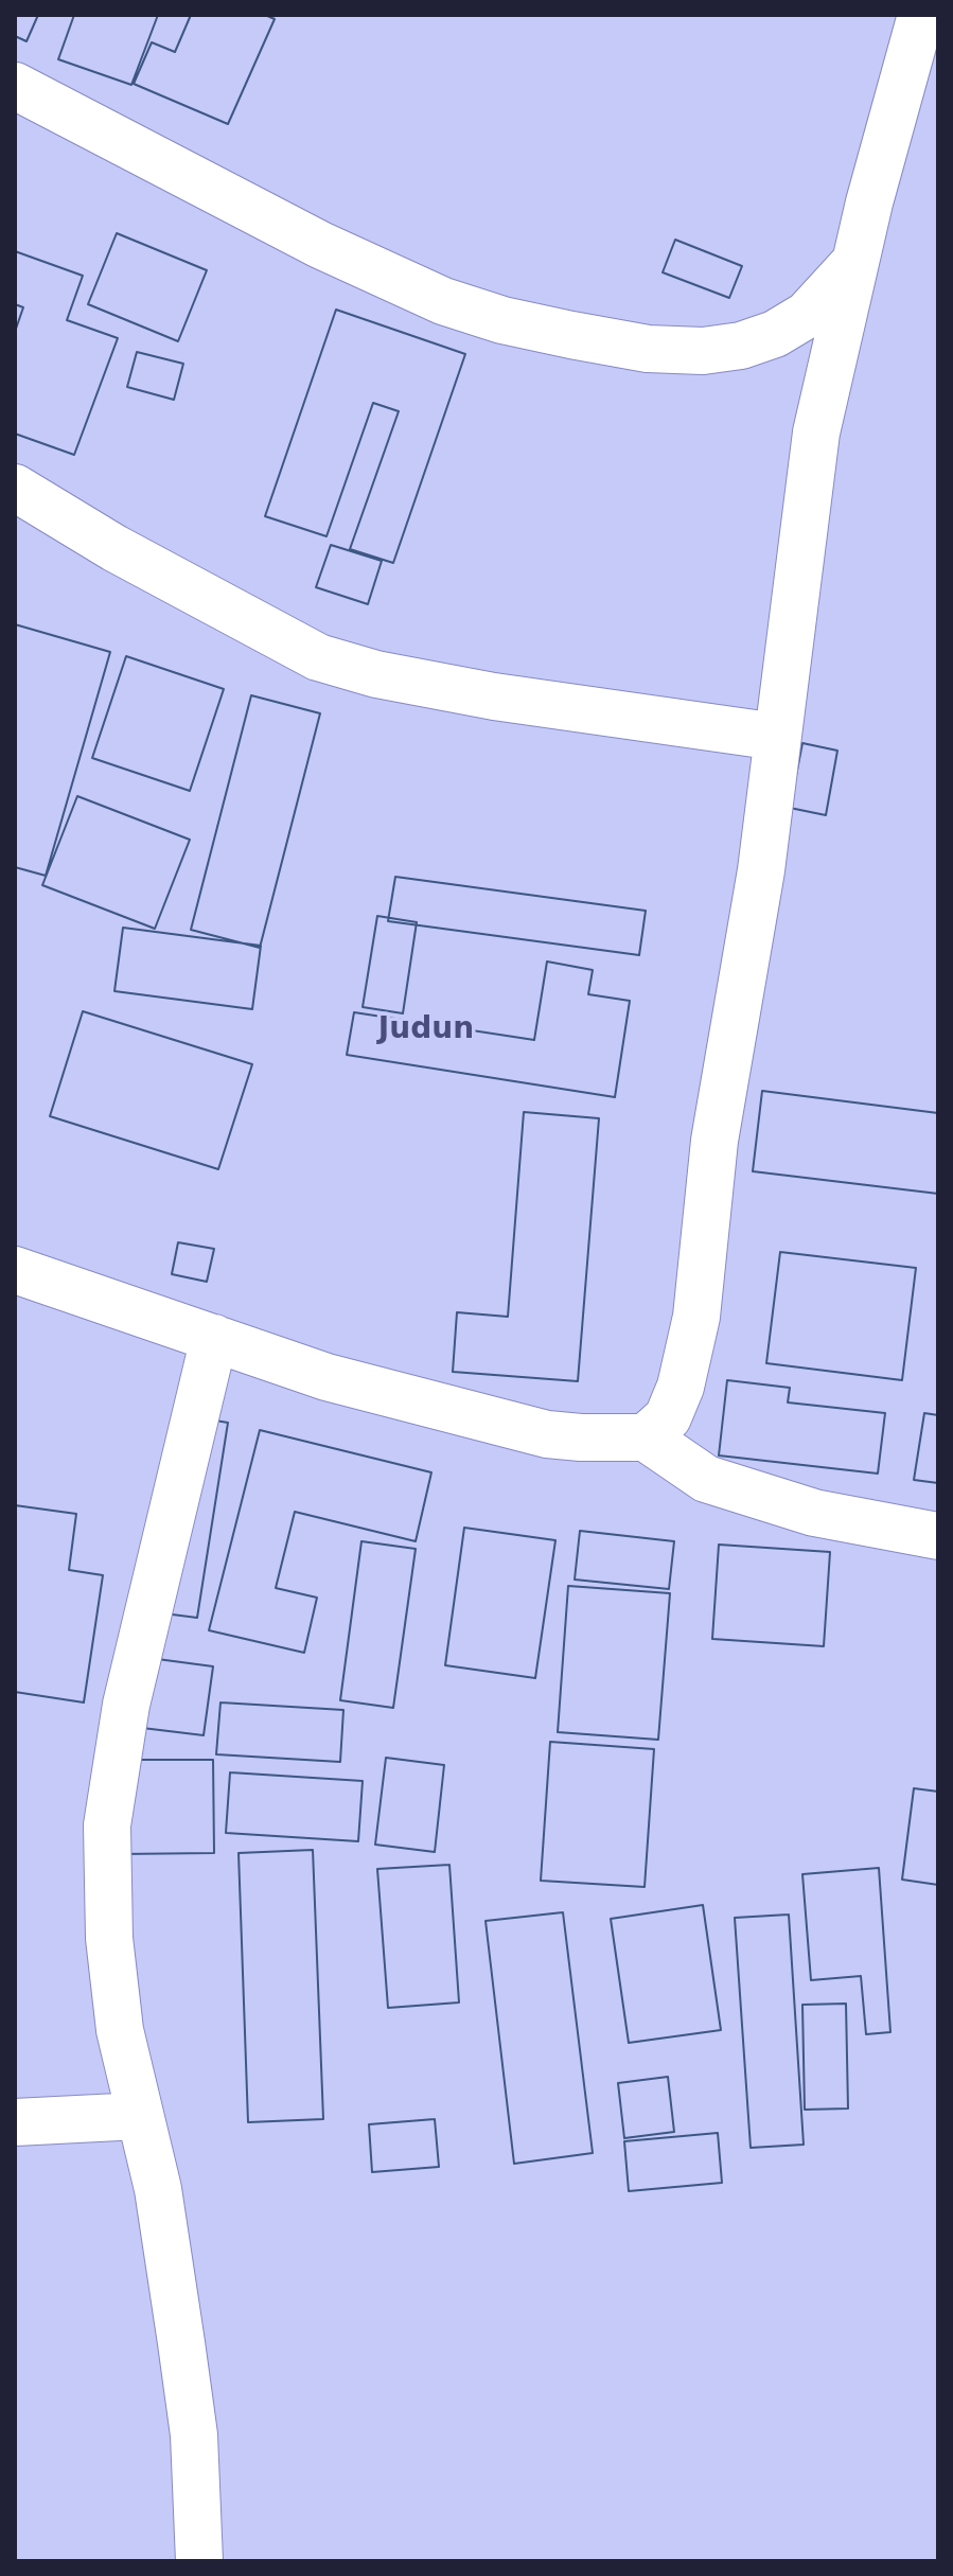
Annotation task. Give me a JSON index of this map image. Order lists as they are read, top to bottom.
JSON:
{
  "districts": ["Judun"]
}
